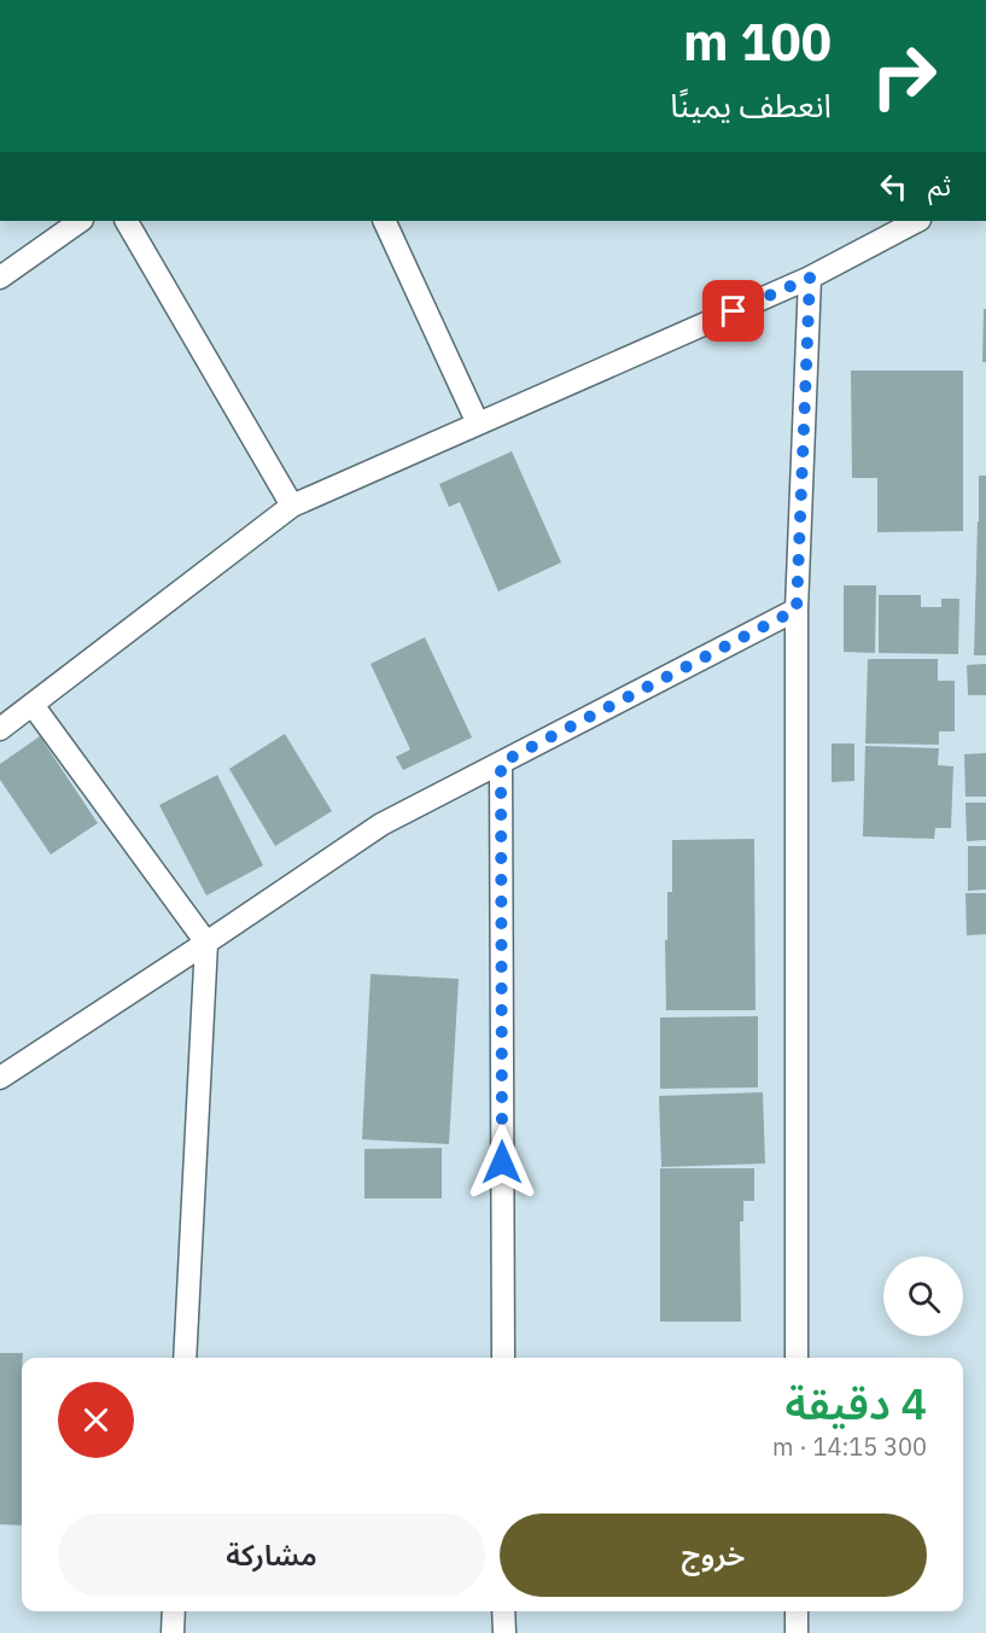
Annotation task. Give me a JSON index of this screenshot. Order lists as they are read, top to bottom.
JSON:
{
  "page": {
    "turn": ["100 m", "انعطف يمينًا"],
    "then": "ثم",
    "heading": ["4 دقيقة", "300 m · 14:15"],
    "buttons": ["خروج", "مشاركة"]
  }
}
